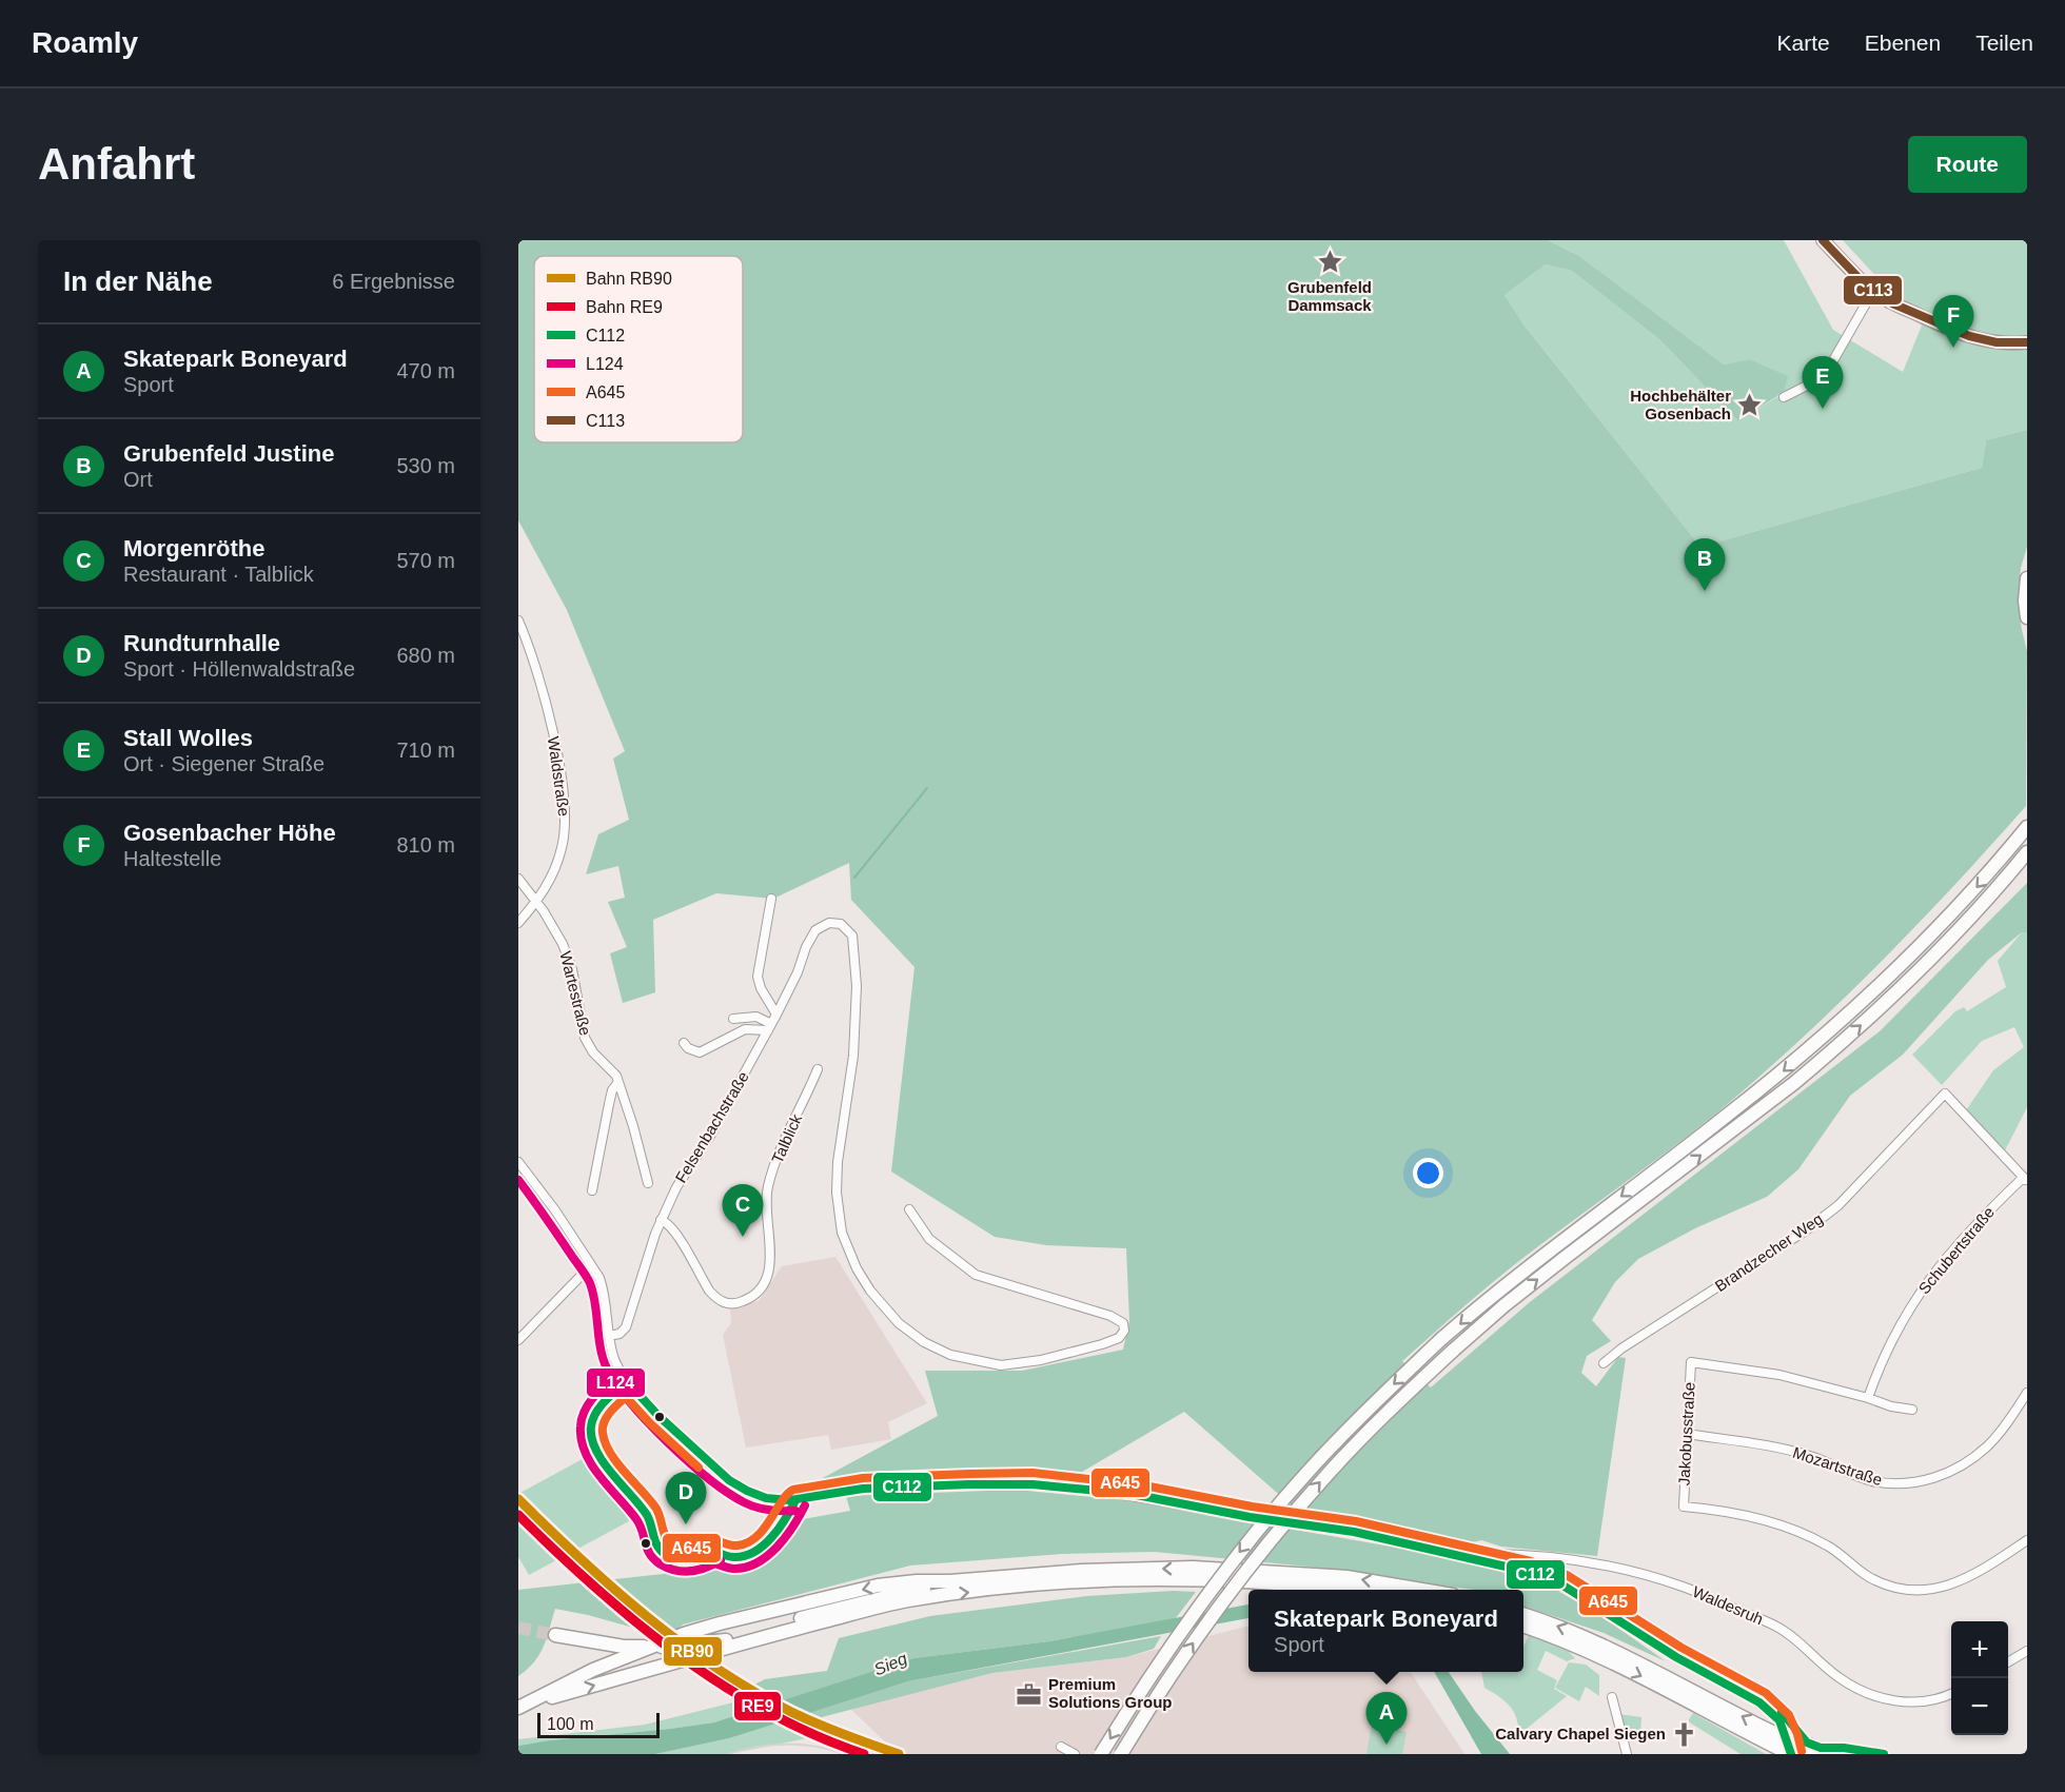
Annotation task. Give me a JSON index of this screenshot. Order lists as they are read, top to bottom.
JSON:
{
  "streets": {
    "street": [
      "Waldstraße",
      "Wartestraße",
      "Felsenbachstraße",
      "Talblick",
      "Schubertstraße",
      "Brandzecher Weg",
      "Jakobusstraße",
      "Mozartstraße",
      "Waldesruh"
    ]
  },
  "crossings": [
    ["Waldstraße", "Wartestraße"],
    ["Felsenbachstraße", "Talblick"],
    ["Schubertstraße", "Brandzecher Weg"],
    ["Schubertstraße", "Jakobusstraße"],
    ["Jakobusstraße", "Mozartstraße"]
  ],
  "water": ["Sieg"],
  "places": {
    "place": ["Grubenfeld Dammsack", "Hochbehälter Gosenbach"],
    "office": ["Premium Solutions Group"],
    "church": ["Calvary Chapel Siegen"]
  },
  "lines": [
    "transit line C113",
    "transit line L124",
    "transit line C112",
    "transit line A645",
    "rail line RB90",
    "rail line RE9"
  ],
  "legend": [
    "Bahn RB90",
    "Bahn RE9",
    "C112",
    "L124",
    "A645",
    "C113"
  ],
  "scale_bar": "100 m",
  "page": {
    "header": "Roamly",
    "nav": ["Karte", "Ebenen", "Teilen"],
    "buttons": "Route",
    "title": "Anfahrt",
    "heading": ["In der Nähe", "6 Ergebnisse"],
    "pins": [
      "F",
      "E",
      "B",
      "C",
      "D",
      "A"
    ],
    "list": [
      {
        "mark": "A",
        "name": "Skatepark Boneyard",
        "note": "Sport",
        "value": "470 m"
      },
      {
        "mark": "B",
        "name": "Grubenfeld Justine",
        "note": "Ort",
        "value": "530 m"
      },
      {
        "mark": "C",
        "name": "Morgenröthe",
        "note": "Restaurant · Talblick",
        "value": "570 m"
      },
      {
        "mark": "D",
        "name": "Rundturnhalle",
        "note": "Sport · Höllenwaldstraße",
        "value": "680 m"
      },
      {
        "mark": "E",
        "name": "Stall Wolles",
        "note": "Ort · Siegener Straße",
        "value": "710 m"
      },
      {
        "mark": "F",
        "name": "Gosenbacher Höhe",
        "note": "Haltestelle",
        "value": "810 m"
      }
    ],
    "popup": ["Skatepark Boneyard", "Sport"],
    "map_buttons": ["+", "−"],
    "scale": "100 m"
  }
}
